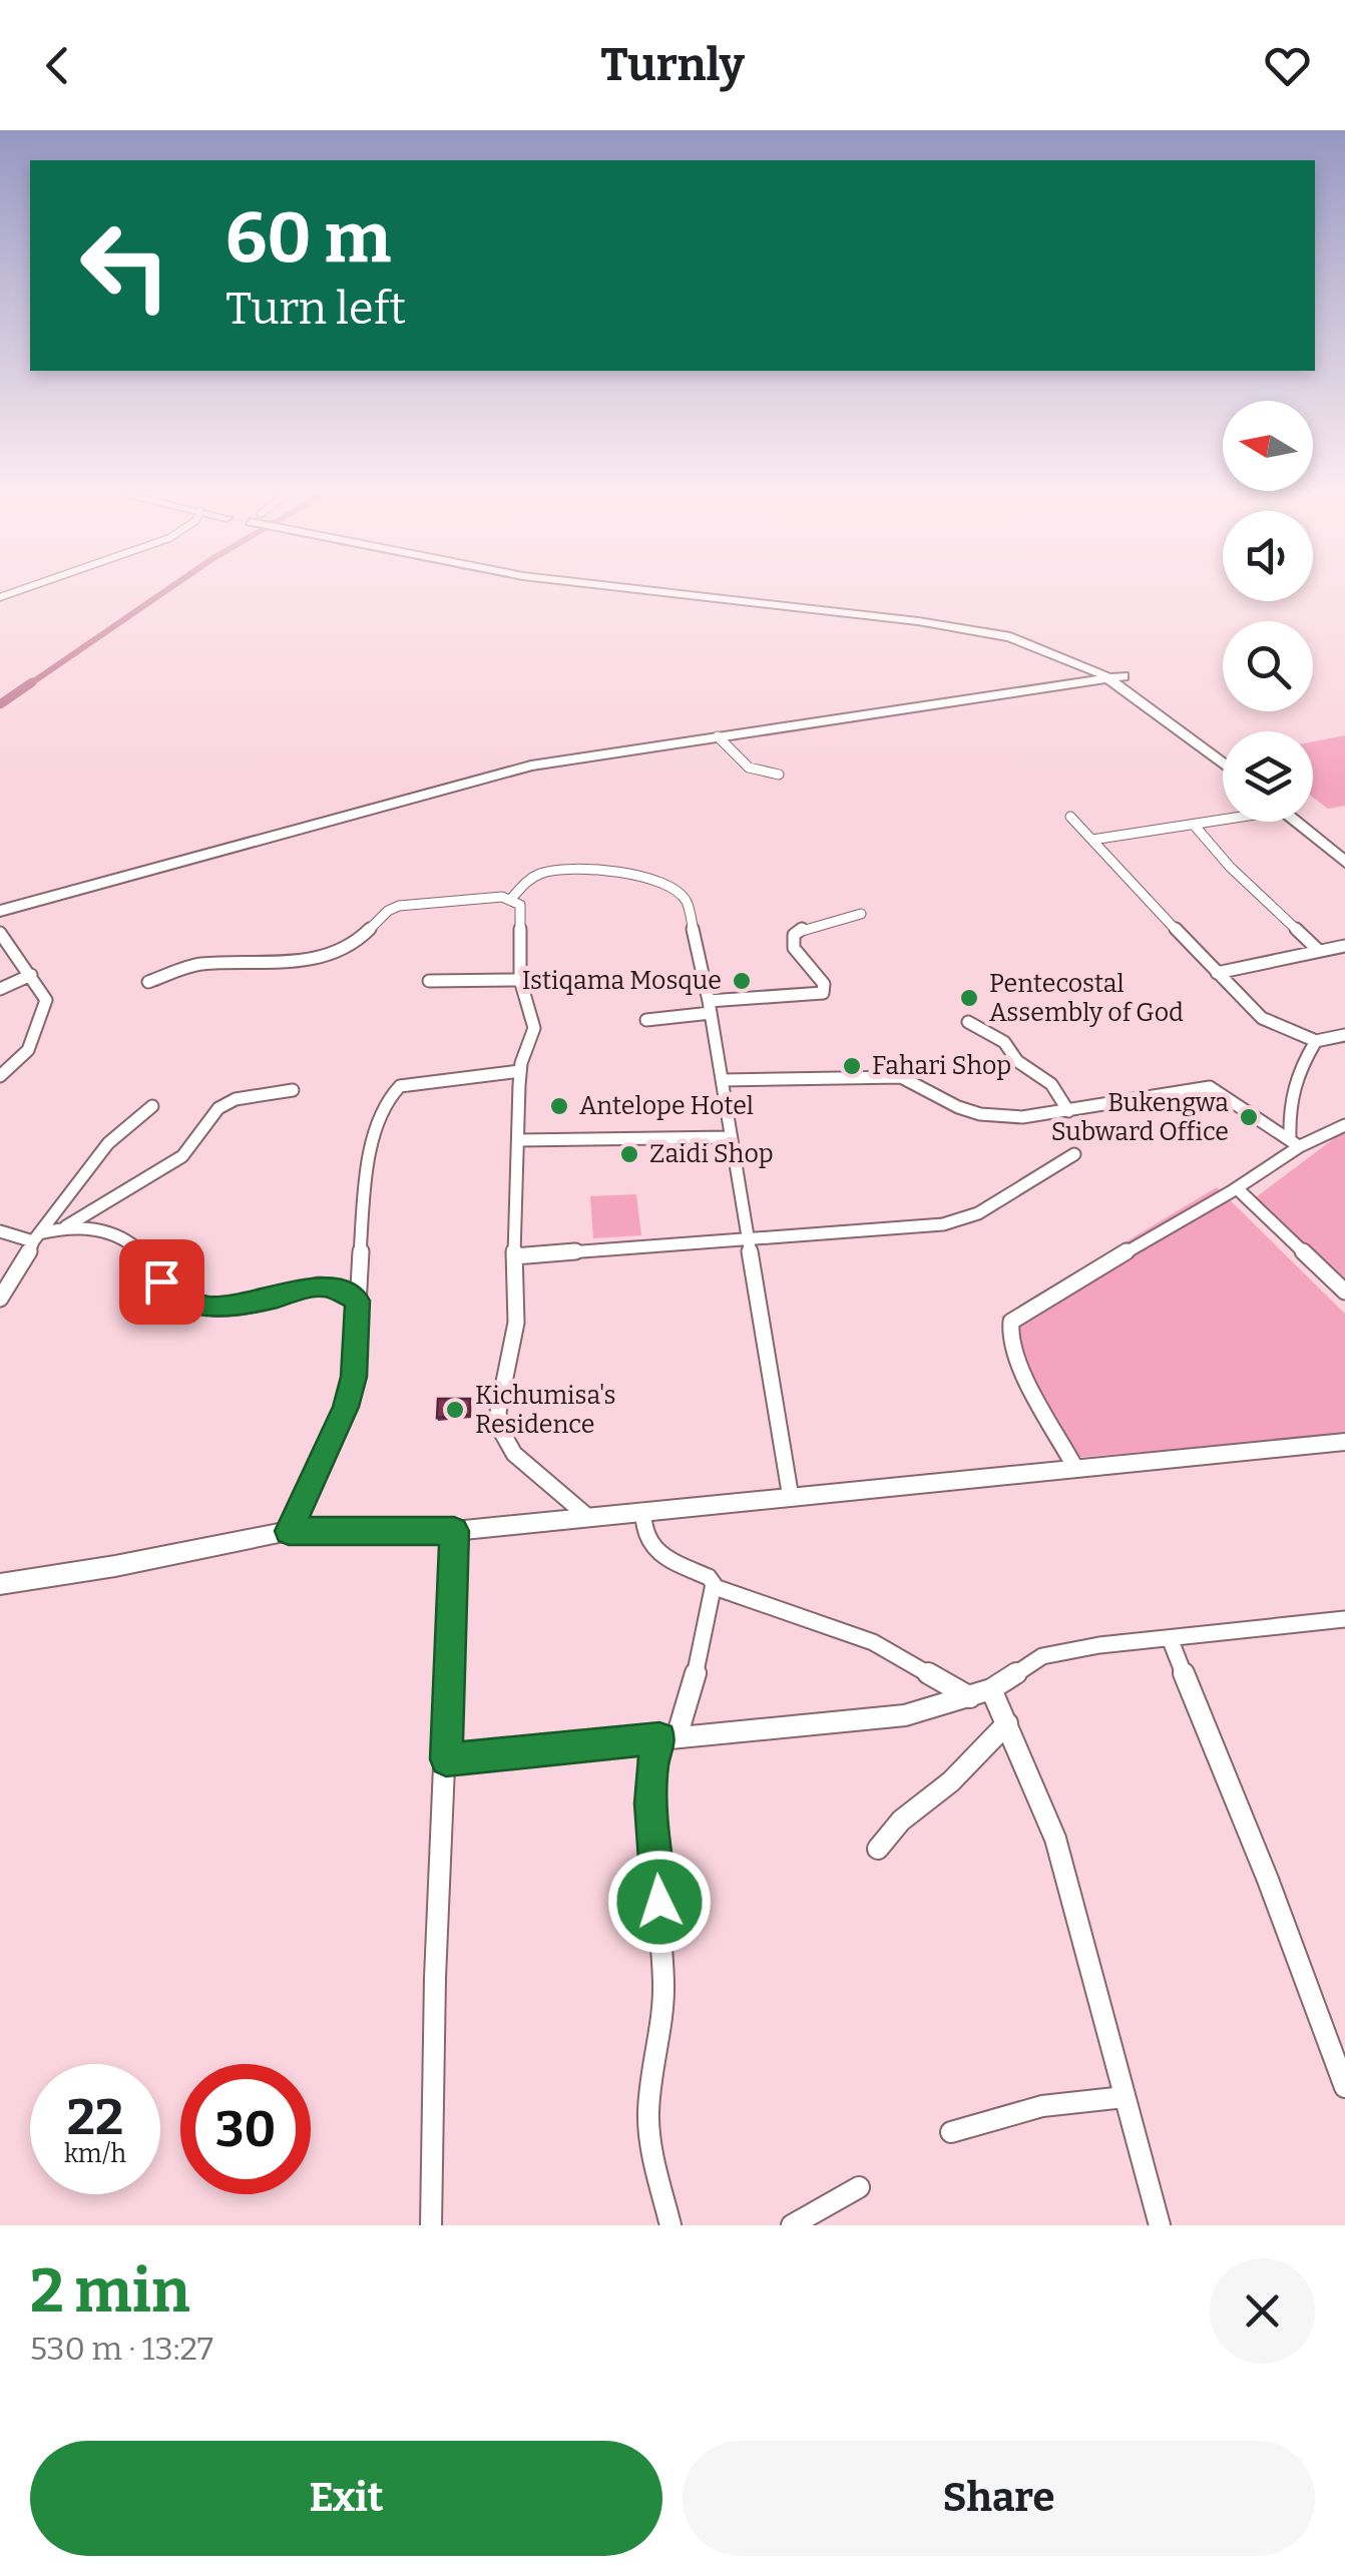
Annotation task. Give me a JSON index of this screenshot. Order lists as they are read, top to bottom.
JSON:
{
  "places": [
    "Istiqama Mosque",
    "Pentecostal Assembly of God",
    "Fahari Shop",
    "Antelope Hotel",
    "Bukengwa Subward Office",
    "Zaidi Shop",
    "Kichumisa's Residence"
  ],
  "north": "left",
  "page": {
    "header": "Turnly",
    "turn": ["60 m", "Turn left"],
    "speed": "22 km/h",
    "limit": "30",
    "heading": ["2 min", "530 m · 13:27"],
    "buttons": ["Exit", "Share"]
  }
}
